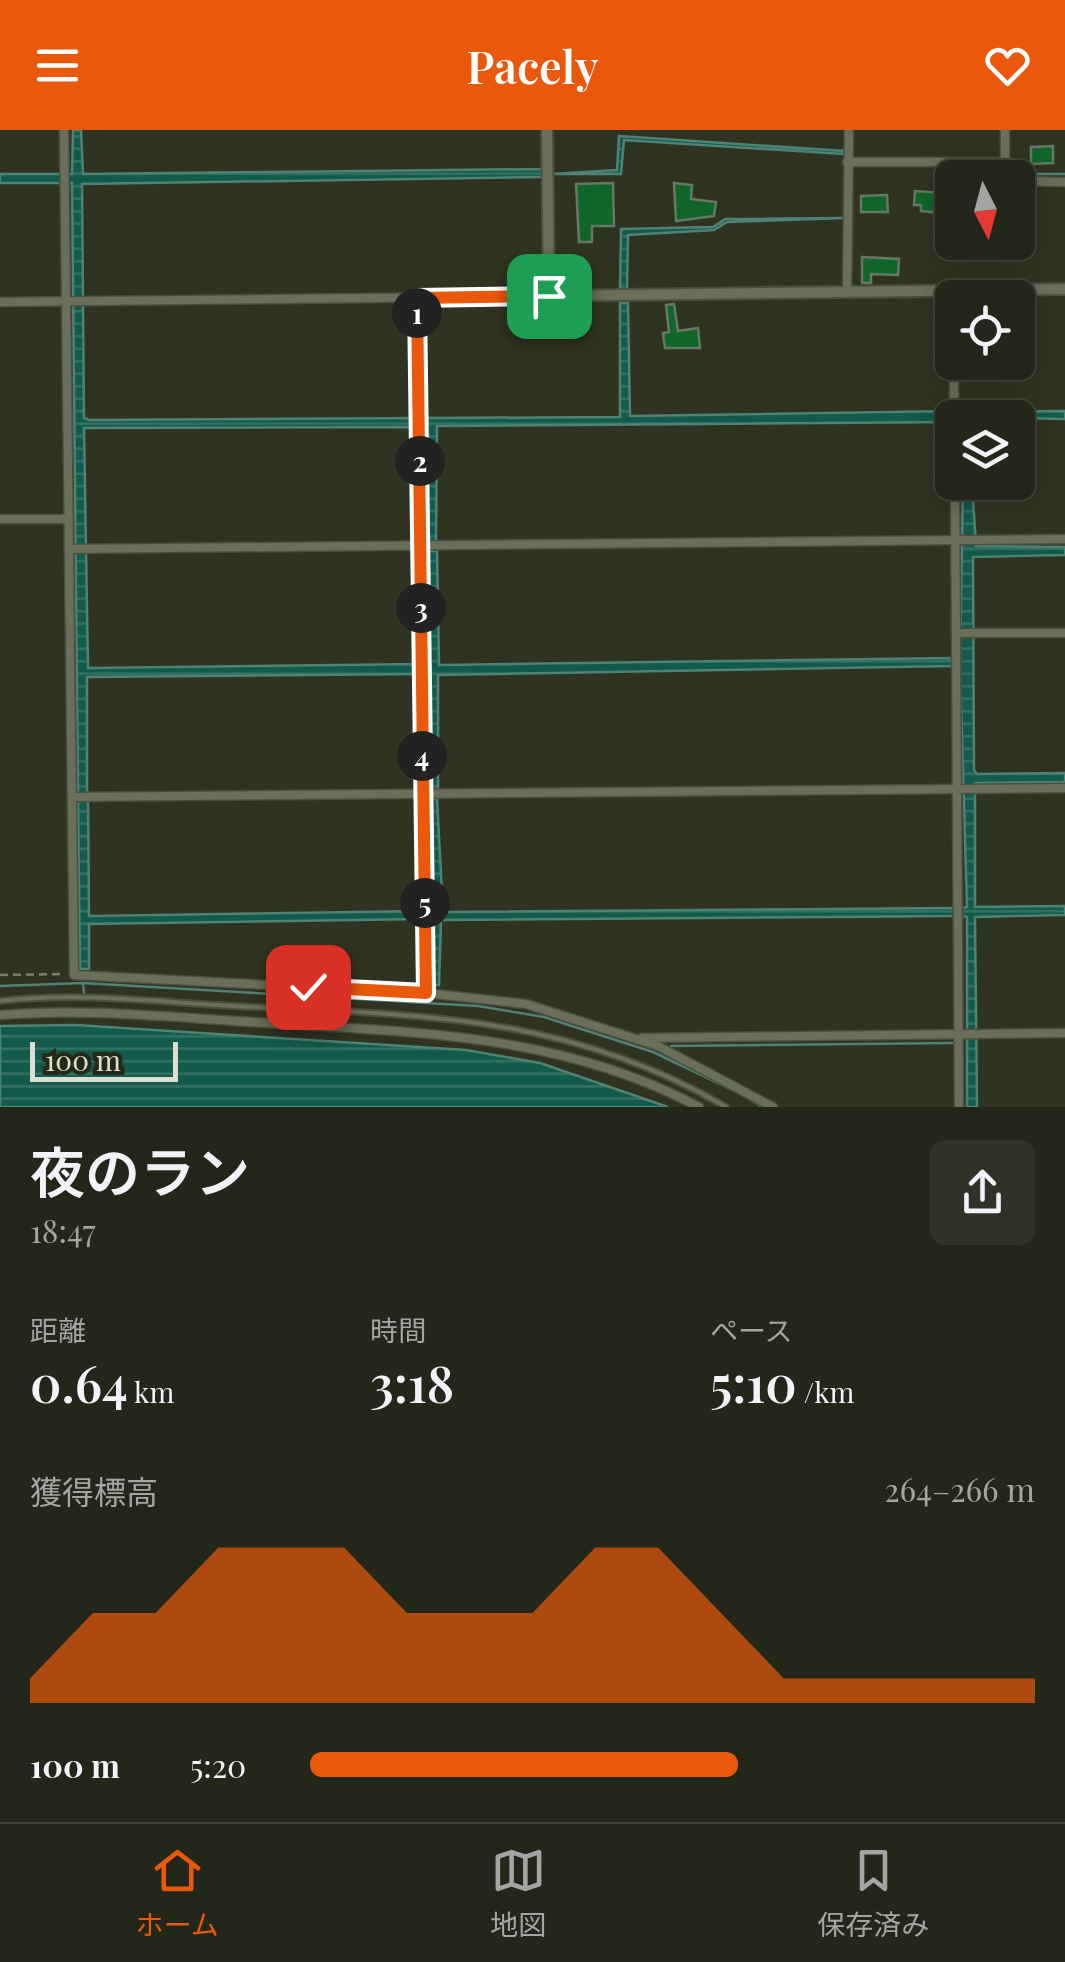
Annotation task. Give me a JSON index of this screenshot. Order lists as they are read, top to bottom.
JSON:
{
  "scale_bar": "100 m",
  "north": "bottom",
  "page": {
    "header": "Pacely",
    "pins": [
      "1",
      "2",
      "3",
      "4",
      "5"
    ],
    "scale": "100 m",
    "heading": ["夜のラン", "18:47"],
    "stats": [
      ["距離", "0.64 km"],
      ["時間", "3:18"],
      ["ペース", "5:10 /km"]
    ],
    "chart": ["獲得標高", "264–266 m"],
    "list": [
      {
        "name": "100 m",
        "note": "5:20"
      }
    ],
    "tabs": ["ホーム", "地図", "保存済み"]
  }
}
